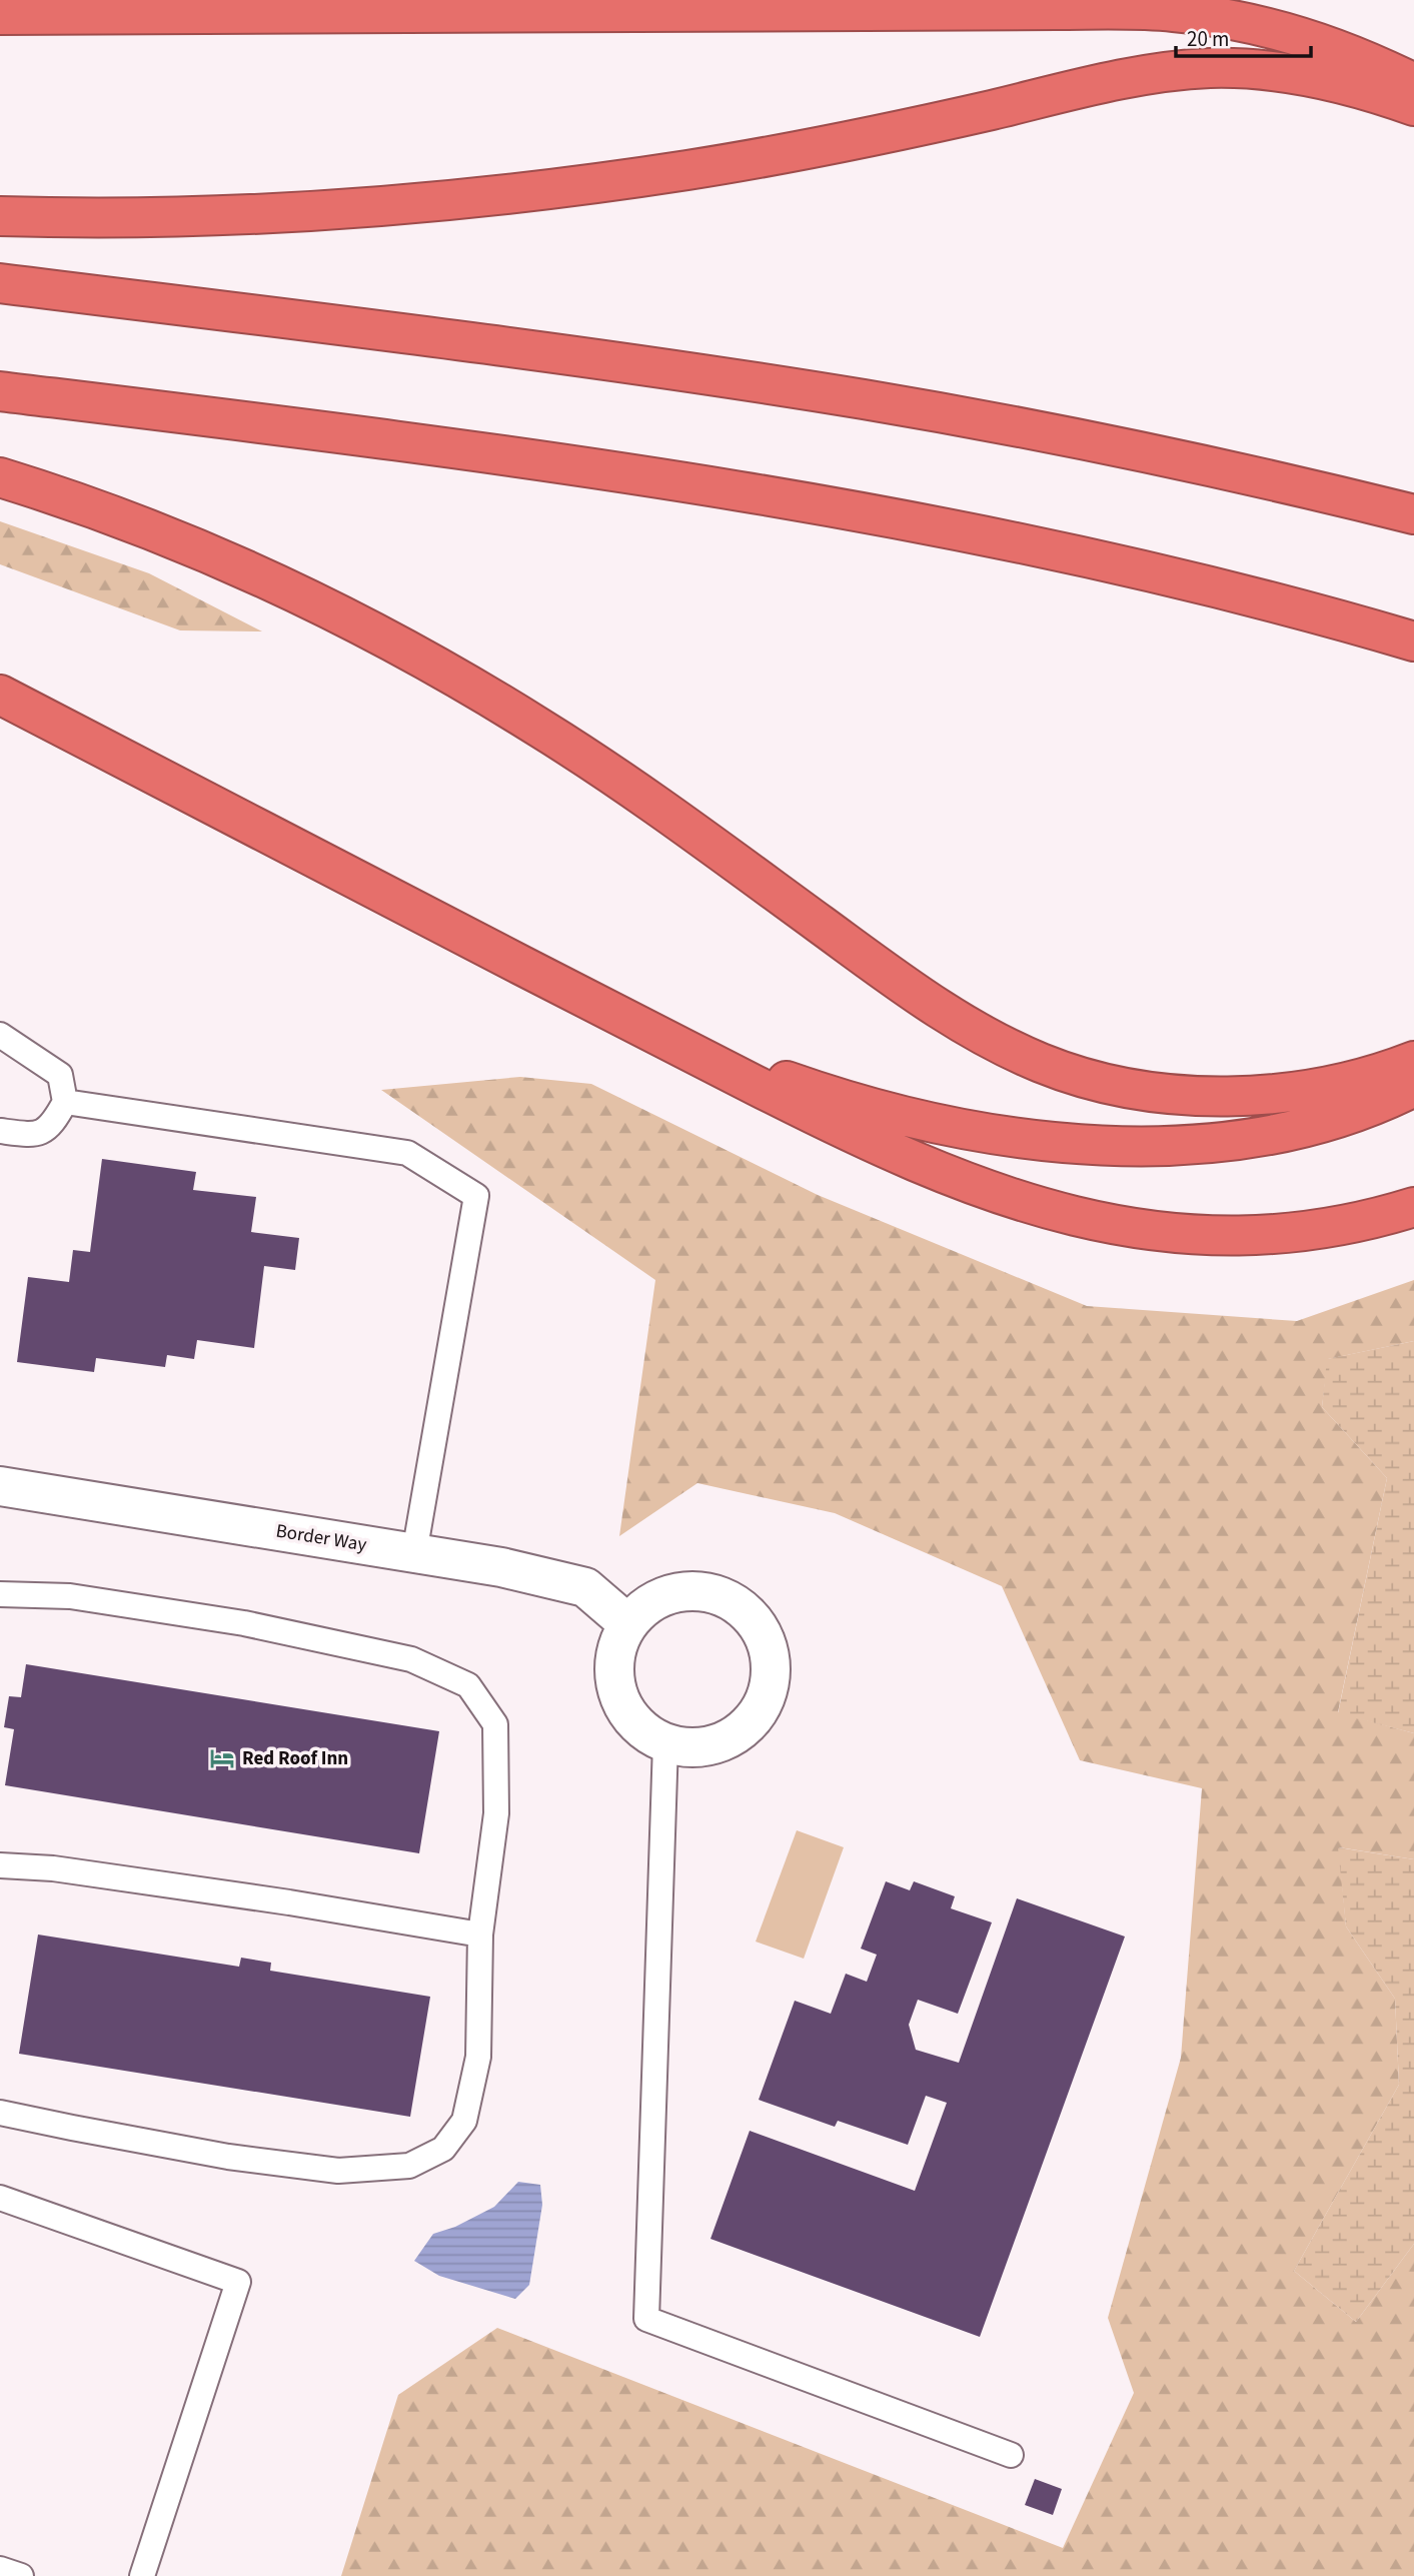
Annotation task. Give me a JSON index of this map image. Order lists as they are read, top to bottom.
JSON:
{
  "streets": {
    "street": ["Border Way"]
  },
  "places": {
    "hotel": ["Red Roof Inn"]
  },
  "scale_bar": "20 m"
}
